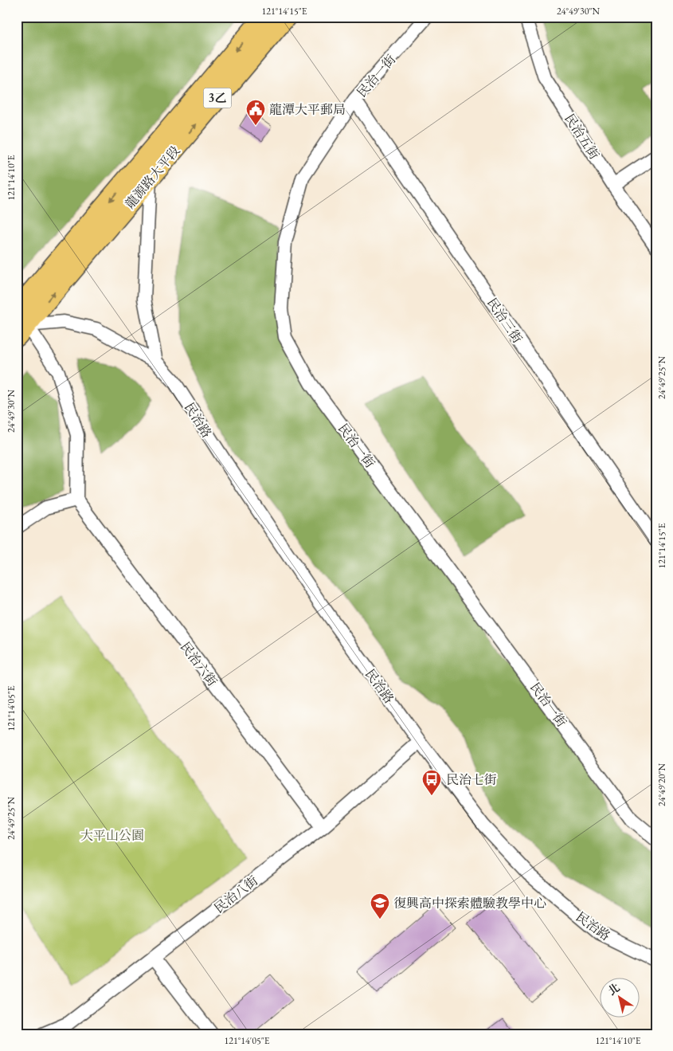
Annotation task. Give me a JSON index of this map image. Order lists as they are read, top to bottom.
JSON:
{
  "streets": {
    "main road": ["3乙", "龍源路大平段"],
    "street": [
      "民治一街",
      "民治五街",
      "民治三街",
      "民治路",
      "民治六街",
      "民治八街"
    ]
  },
  "crossings": [
    ["民治一街", "民治三街"],
    ["民治路", "民治八街"],
    ["民治六街", "民治八街"]
  ],
  "parks": ["大平山公園"],
  "places": {
    "public building": ["龍潭大平郵局"],
    "bus stop": ["民治七街"],
    "school or university": ["復興高中探索體驗教學中心"]
  },
  "north": "top left",
  "coordinates": [
    "121°14'15\"E",
    "24°49'30\"N",
    "121°14'10\"E",
    "24°49'25\"N",
    "121°14'05\"E",
    "24°49'20\"N"
  ]
}
